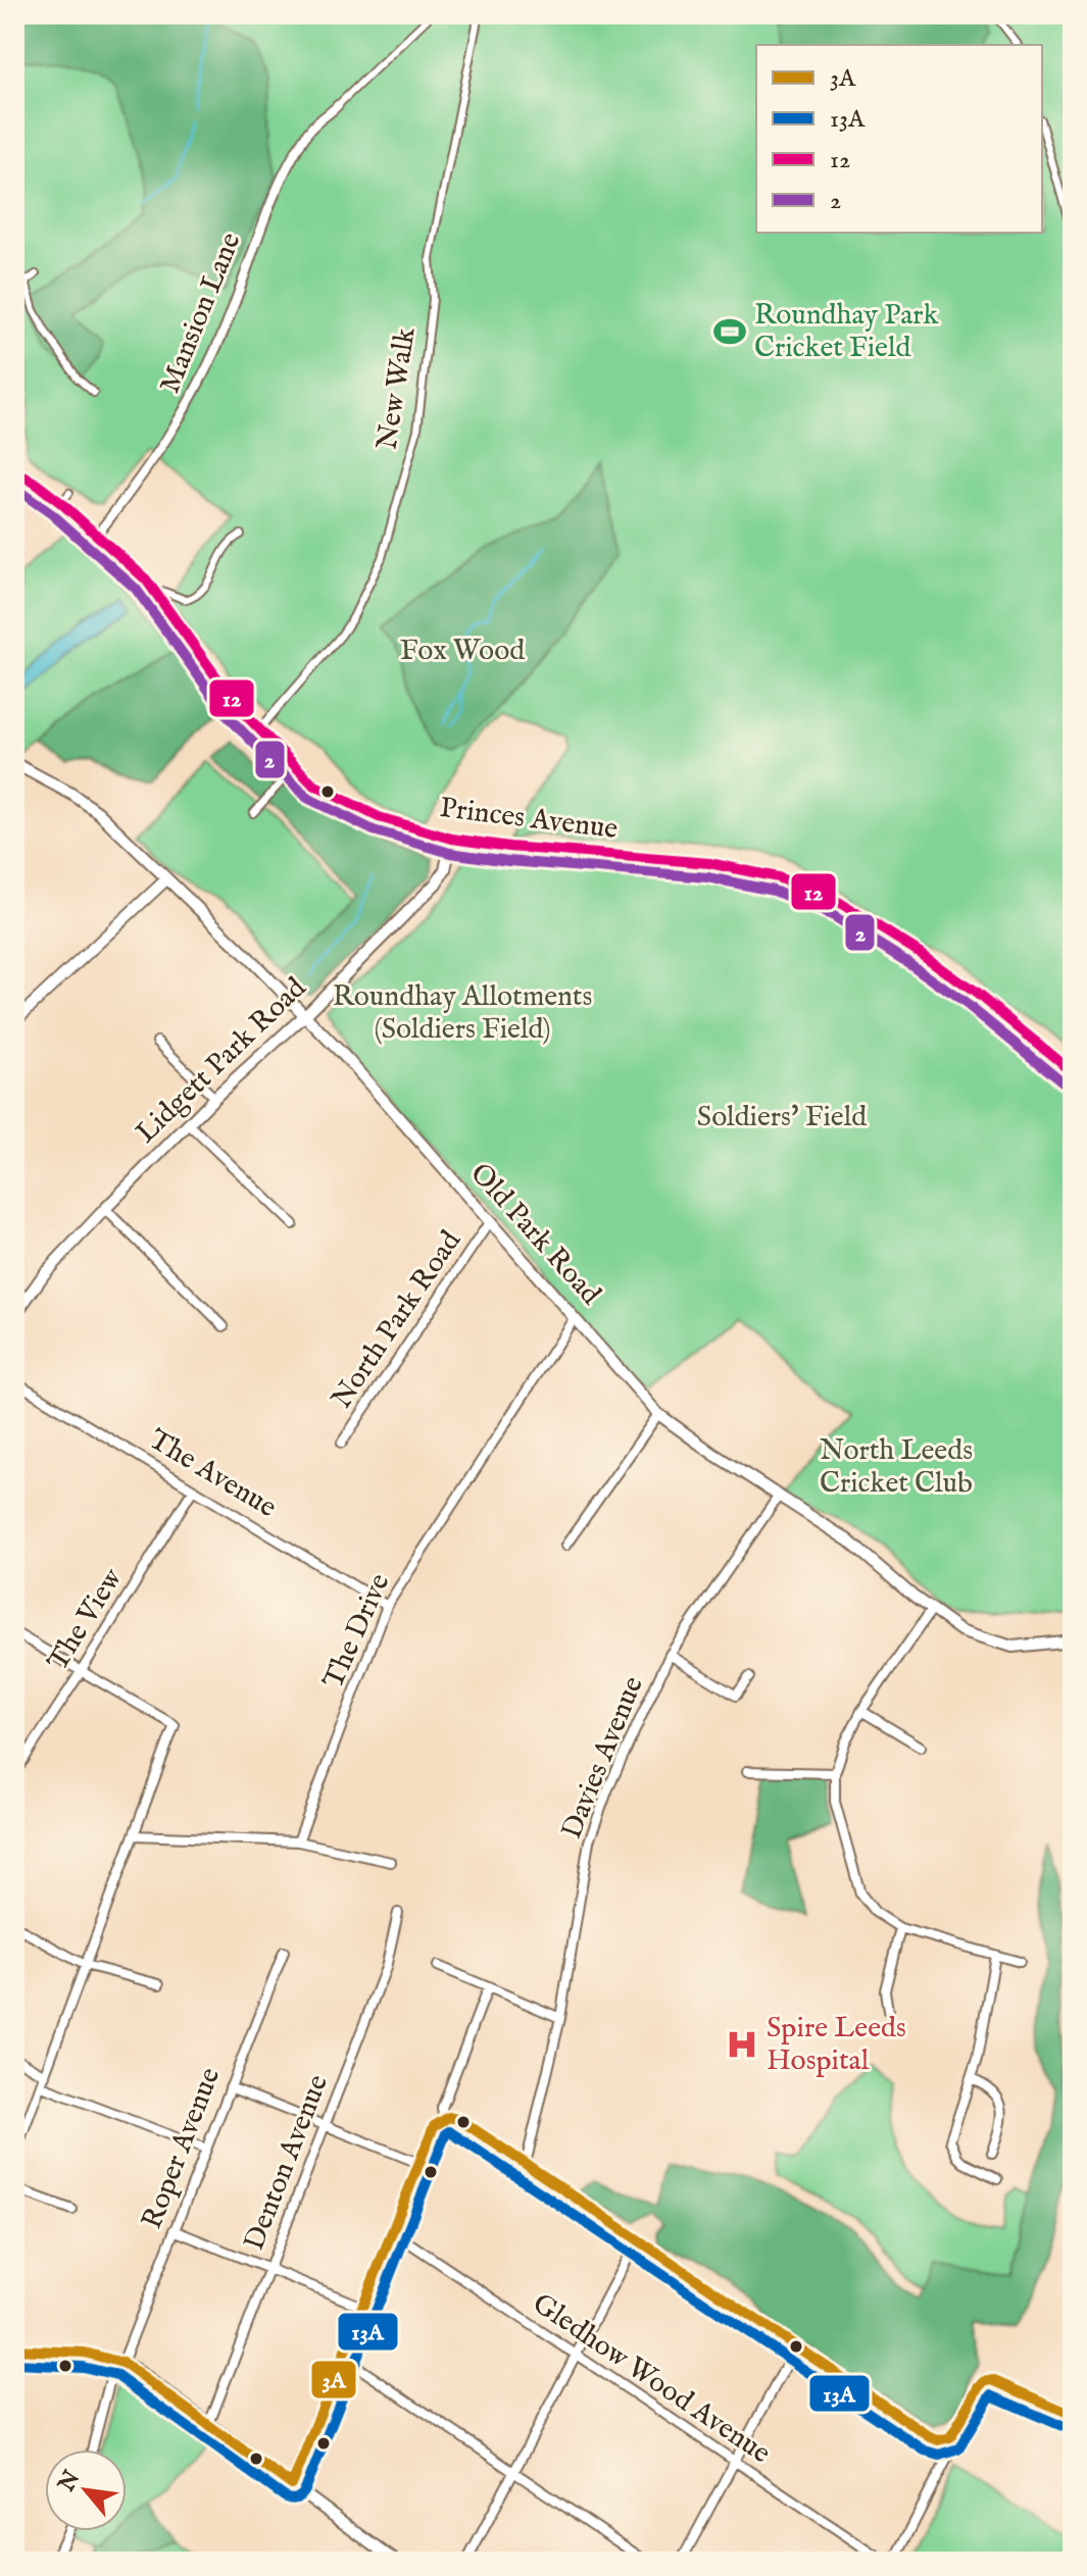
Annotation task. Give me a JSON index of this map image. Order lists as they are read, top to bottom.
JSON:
{
  "streets": {
    "street": [
      "Mansion Lane",
      "New Walk",
      "Princes Avenue",
      "Lidgett Park Road",
      "Old Park Road",
      "North Park Road",
      "The Avenue",
      "The View",
      "The Drive",
      "Davies Avenue",
      "Roper Avenue",
      "Denton Avenue",
      "Gledhow Wood Avenue"
    ]
  },
  "crossings": [
    ["Mansion Lane", "Princes Avenue"],
    ["New Walk", "Princes Avenue"],
    ["Princes Avenue", "Lidgett Park Road"],
    ["Lidgett Park Road", "Old Park Road"],
    ["Old Park Road", "North Park Road"],
    ["Old Park Road", "The Drive"],
    ["Old Park Road", "Davies Avenue"],
    ["The Avenue", "The View"],
    ["The Avenue", "The Drive"]
  ],
  "parks": [
    "Fox Wood",
    "Roundhay Allotments (Soldiers Field)",
    "Soldiers' Field",
    "North Leeds Cricket Club"
  ],
  "places": {
    "sports": ["Roundhay Park Cricket Field"],
    "hospital": ["Spire Leeds Hospital"]
  },
  "lines": [
    "transit line 12",
    "transit line 2",
    "transit line 3A",
    "transit line 13A"
  ],
  "legend": [
    "3A",
    "13A",
    "12",
    "2"
  ],
  "north": "top left"
}
